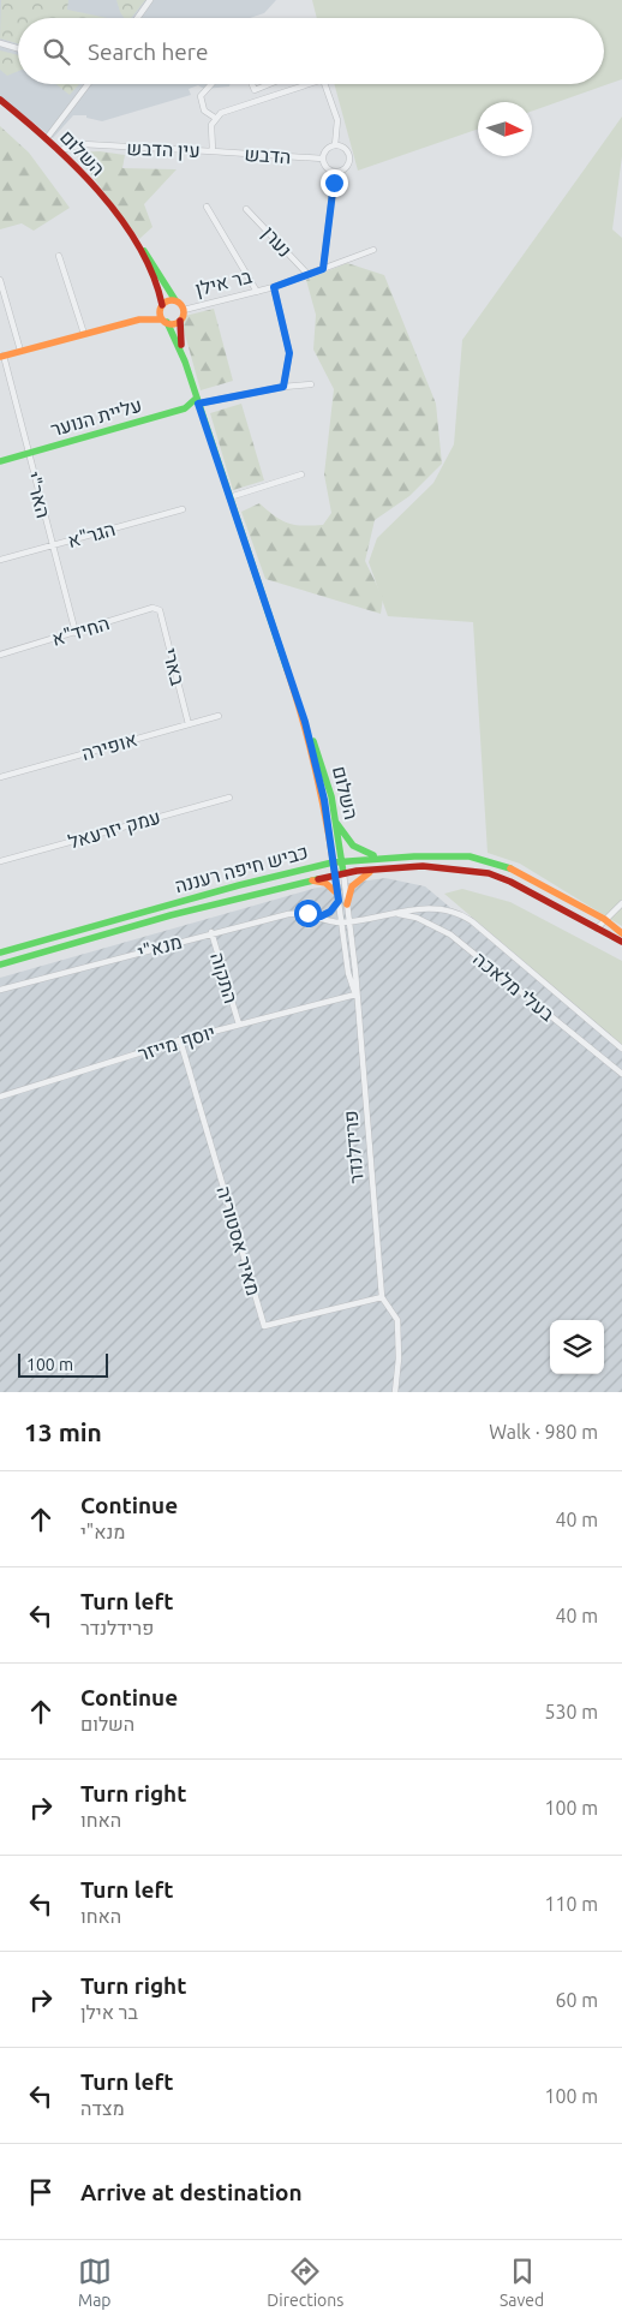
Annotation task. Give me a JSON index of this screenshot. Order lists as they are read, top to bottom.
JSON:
{
  "streets": {
    "main road": [
      "השלום",
      "עליית הנוער",
      "כביש חיפה רעננה",
      "פרידלנדר"
    ],
    "street": [
      "עין הדבש",
      "הדבש",
      "נערן",
      "בר אילן",
      "האר\"י",
      "הגר\"א",
      "החיד\"א",
      "בארי",
      "אופירה",
      "עמק יזרעאל",
      "מנא\"י",
      "התקוה",
      "בעלי מלאכה",
      "יוסף מייזר",
      "מאיר אסטוריה"
    ]
  },
  "crossings": [
    ["עין הדבש", "השלום"],
    ["עין הדבש", "הדבש"],
    ["השלום", "בר אילן"],
    ["השלום", "עליית הנוער"],
    ["השלום", "כביש חיפה רעננה"],
    ["השלום", "פרידלנדר"],
    ["נערן", "בר אילן"],
    ["עליית הנוער", "האר\"י"],
    ["האר\"י", "הגר\"א"],
    ["האר\"י", "החיד\"א"],
    ["החיד\"א", "בארי"],
    ["בארי", "אופירה"],
    ["כביש חיפה רעננה", "פרידלנדר"],
    ["מנא\"י", "התקוה"],
    ["מנא\"י", "בעלי מלאכה"],
    ["מנא\"י", "פרידלנדר"],
    ["התקוה", "יוסף מייזר"],
    ["בעלי מלאכה", "פרידלנדר"],
    ["יוסף מייזר", "פרידלנדר"],
    ["יוסף מייזר", "מאיר אסטוריה"],
    ["פרידלנדר", "מאיר אסטוריה"]
  ],
  "scale_bar": "100 m",
  "north": "right",
  "page": {
    "search": "Search here",
    "scale": "100 m",
    "heading": ["13 min", "Walk · 980 m"],
    "list": [
      ["Continue", "מנא\"י", "40 m"],
      ["Turn left", "פרידלנדר", "40 m"],
      ["Continue", "השלום", "530 m"],
      ["Turn right", "האחו", "100 m"],
      ["Turn left", "האחו", "110 m"],
      ["Turn right", "בר אילן", "60 m"],
      ["Turn left", "מצדה", "100 m"],
      "Arrive at destination"
    ],
    "nav": ["Map", "Directions", "Saved"]
  }
}
